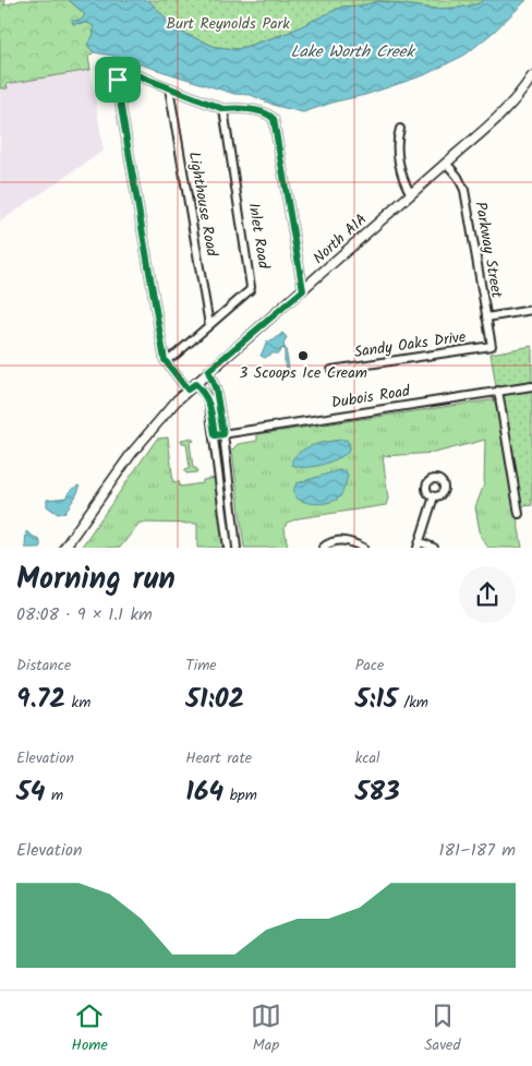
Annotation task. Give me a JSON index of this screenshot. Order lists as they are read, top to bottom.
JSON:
{
  "streets": {
    "street": [
      "Lighthouse Road",
      "Inlet Road",
      "North A1A",
      "Parkway Street",
      "Sandy Oaks Drive",
      "Dubois Road"
    ]
  },
  "crossings": [
    ["Lighthouse Road", "Inlet Road"],
    ["North A1A", "Parkway Street"],
    ["Parkway Street", "Sandy Oaks Drive"]
  ],
  "water": ["Lake Worth Creek"],
  "parks": ["Burt Reynolds Park"],
  "places": ["3 Scoops Ice Cream"],
  "page": {
    "heading": ["Morning run", "08:08 · 9 × 1.1 km"],
    "stats": [
      ["Distance", "9.72 km"],
      ["Time", "51:02"],
      ["Pace", "5:15 /km"],
      ["Elevation", "54 m"],
      ["Heart rate", "164 bpm"],
      ["kcal", "583"]
    ],
    "chart": ["Elevation", "181–187 m"],
    "tabs": ["Home", "Map", "Saved"]
  }
}
